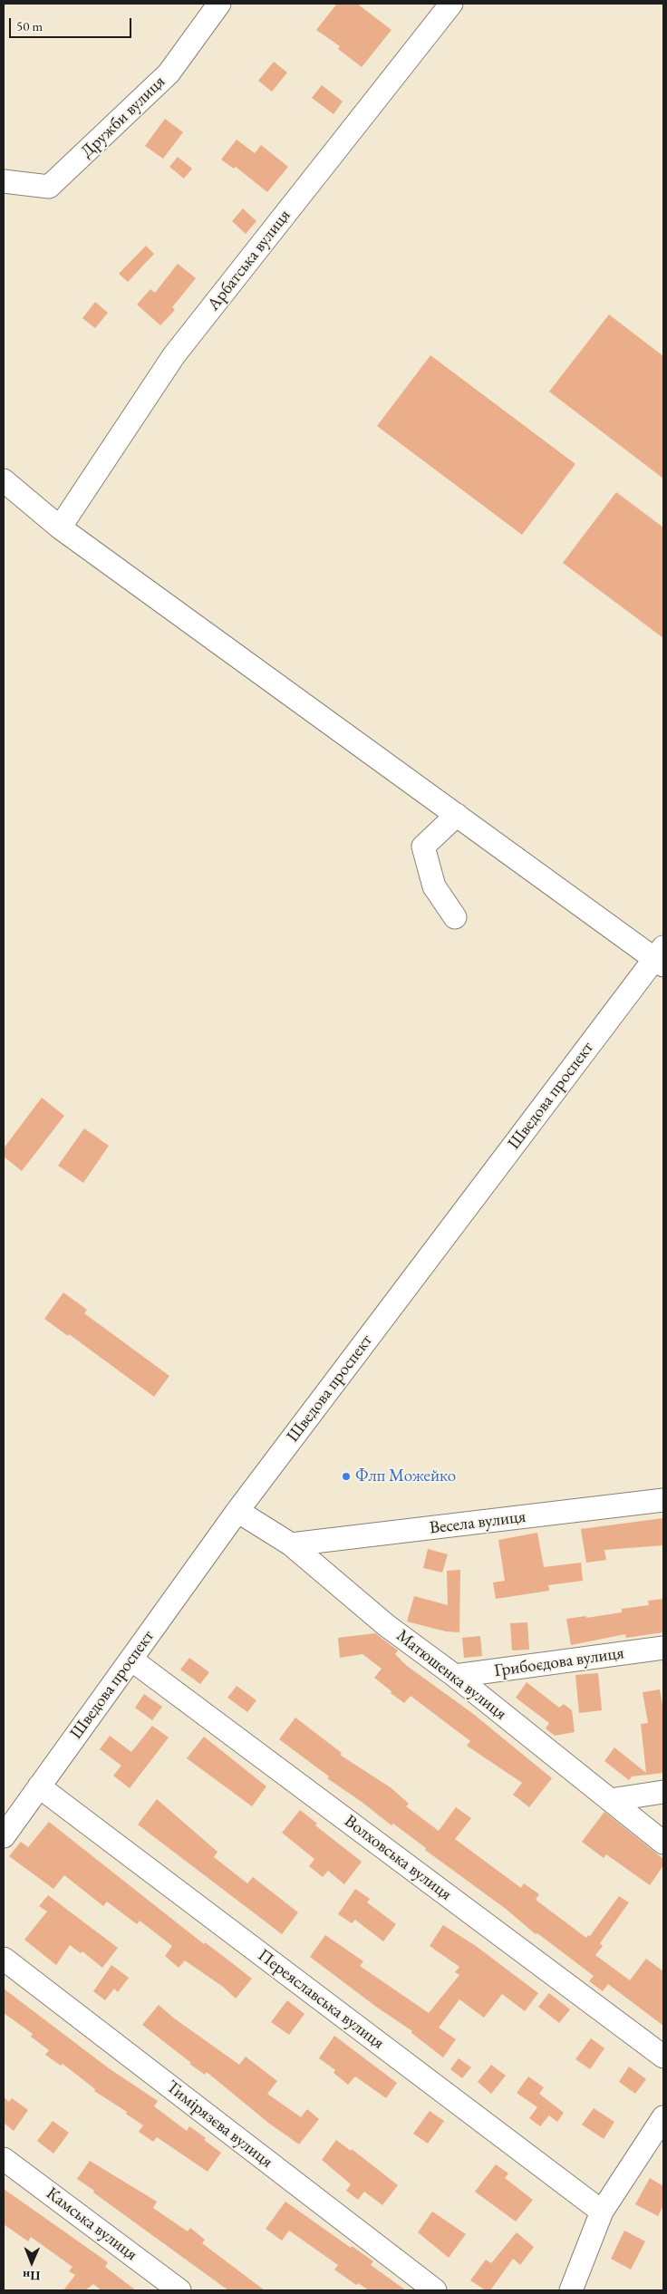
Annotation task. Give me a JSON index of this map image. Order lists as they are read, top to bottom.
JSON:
{
  "streets": {
    "street": [
      "Дружби вулиця",
      "Арбатська вулиця",
      "Шведова проспект",
      "Весела вулиця",
      "Грибоєдова вулиця",
      "Матюшенка вулиця",
      "Волховська вулиця",
      "Переяславська вулиця",
      "Тимірязєва вулиця",
      "Камська вулиця"
    ]
  },
  "crossings": [
    ["Шведова проспект", "Матюшенка вулиця"],
    ["Шведова проспект", "Волховська вулиця"],
    ["Шведова проспект", "Переяславська вулиця"],
    ["Весела вулиця", "Матюшенка вулиця"],
    ["Грибоєдова вулиця", "Матюшенка вулиця"]
  ],
  "places": ["Флп Можейко"],
  "scale_bar": "50 m",
  "north": "bottom"
}
